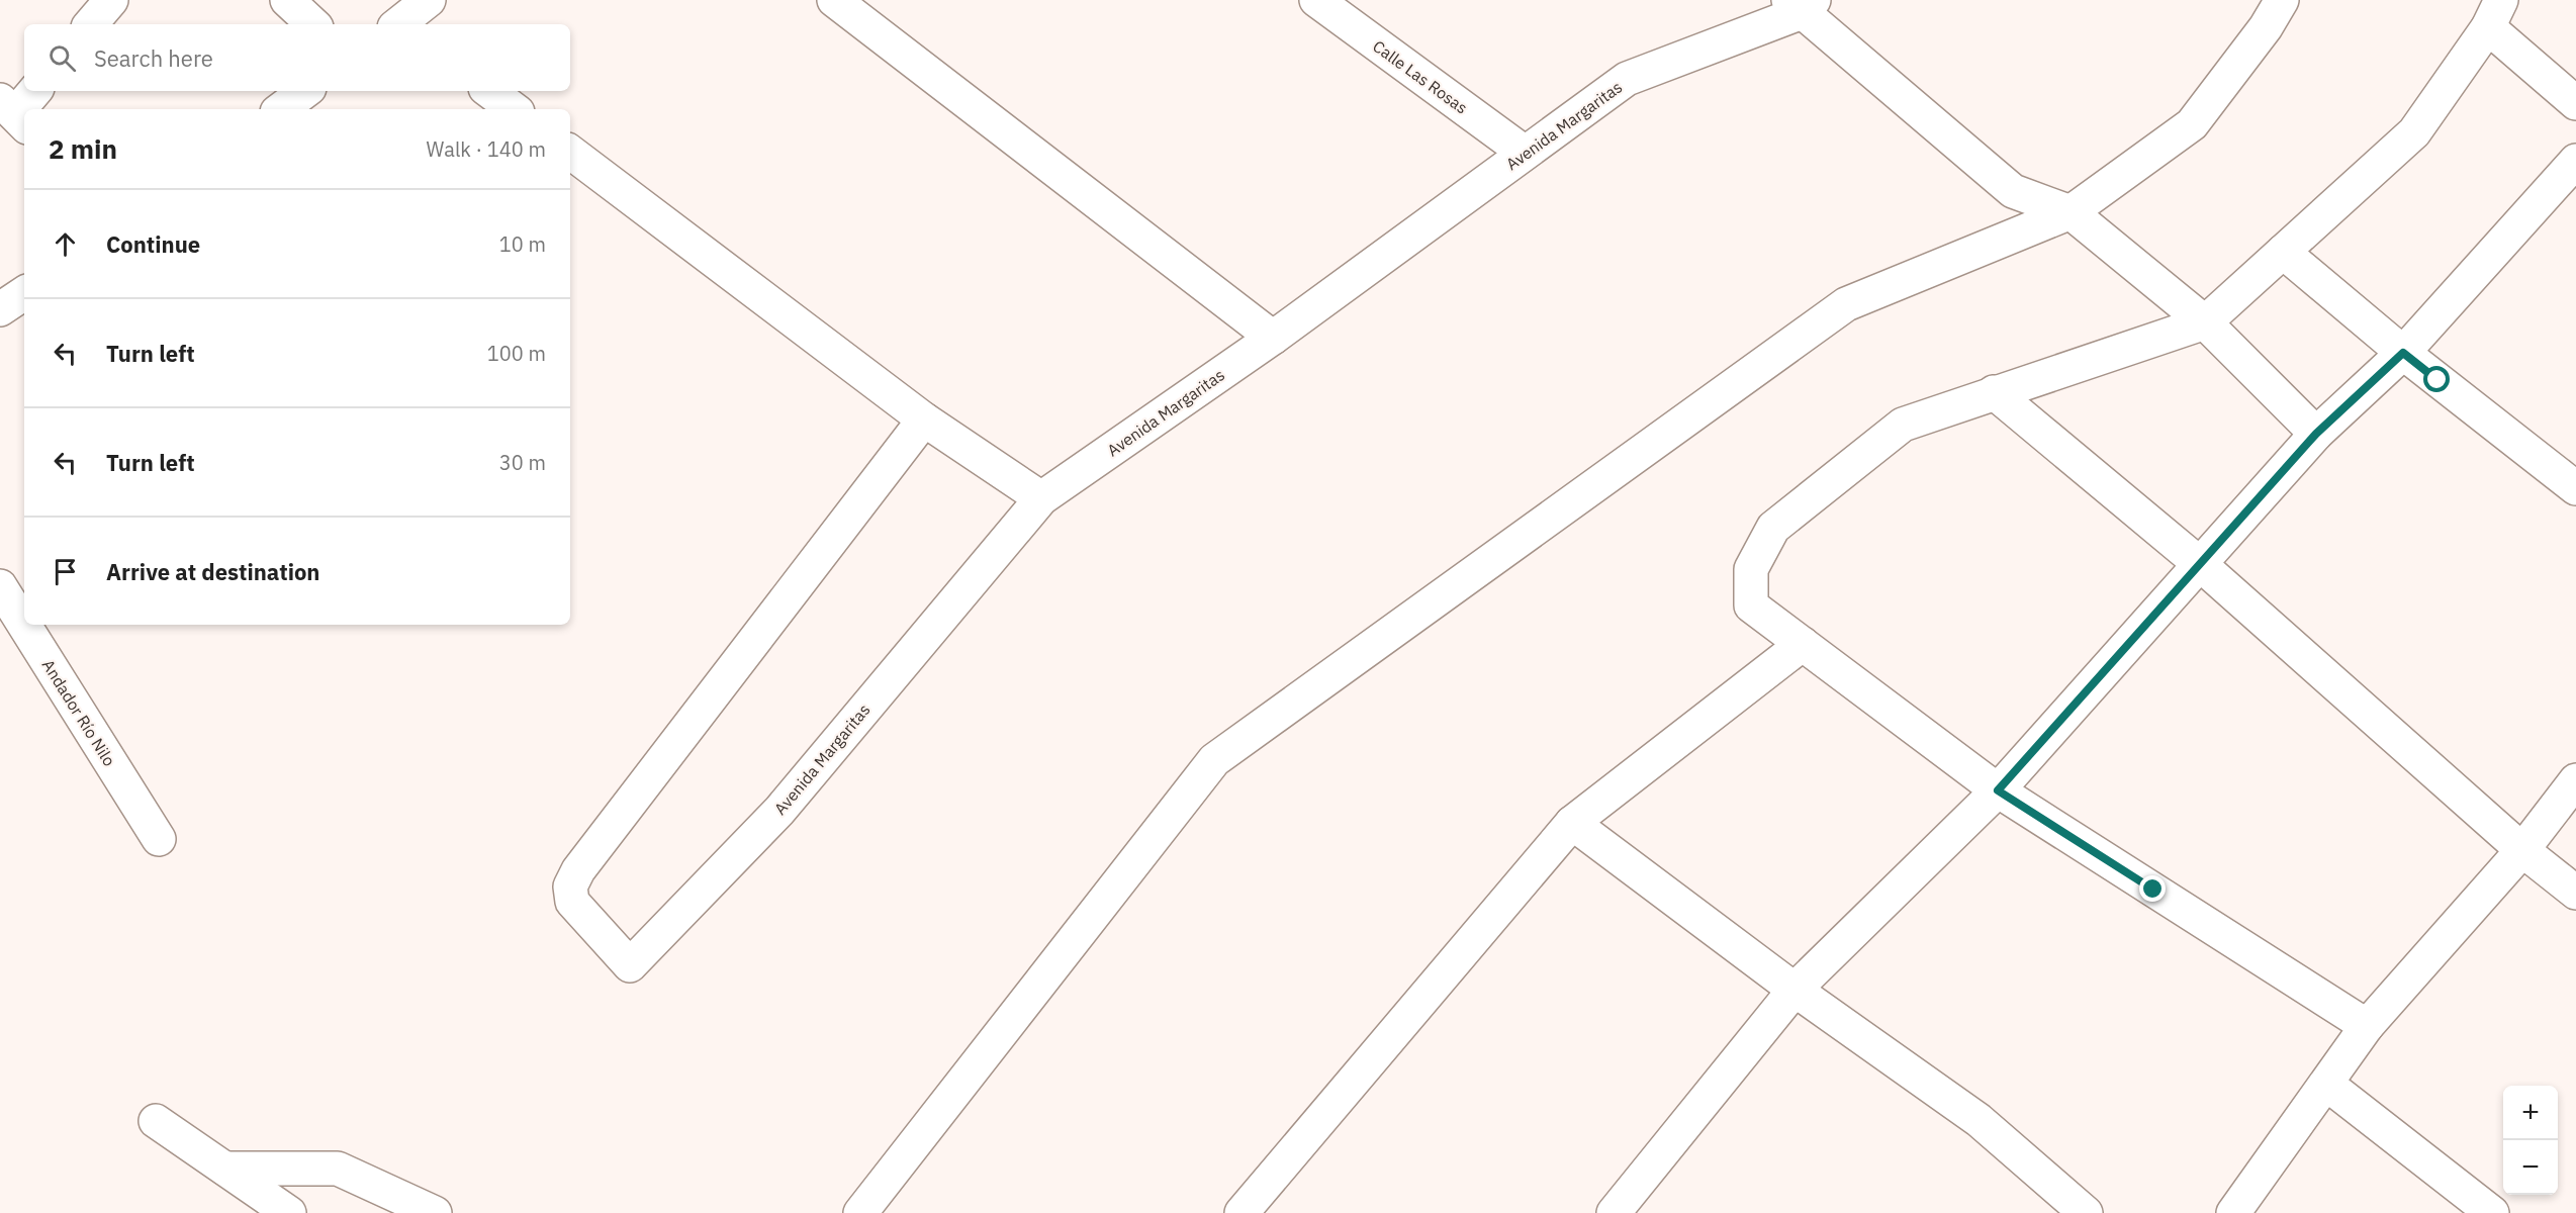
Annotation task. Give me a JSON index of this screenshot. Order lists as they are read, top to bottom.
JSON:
{
  "streets": {
    "street": ["Calle Las Rosas", "Avenida Margaritas", "Andador Río Nilo"]
  },
  "crossings": [
    ["Calle Las Rosas", "Avenida Margaritas"]
  ],
  "page": {
    "search": "Search here",
    "heading": ["2 min", "Walk · 140 m"],
    "list": [
      ["Continue", "10 m"],
      ["Turn left", "100 m"],
      ["Turn left", "30 m"],
      "Arrive at destination"
    ],
    "map_buttons": ["+", "−"]
  }
}
